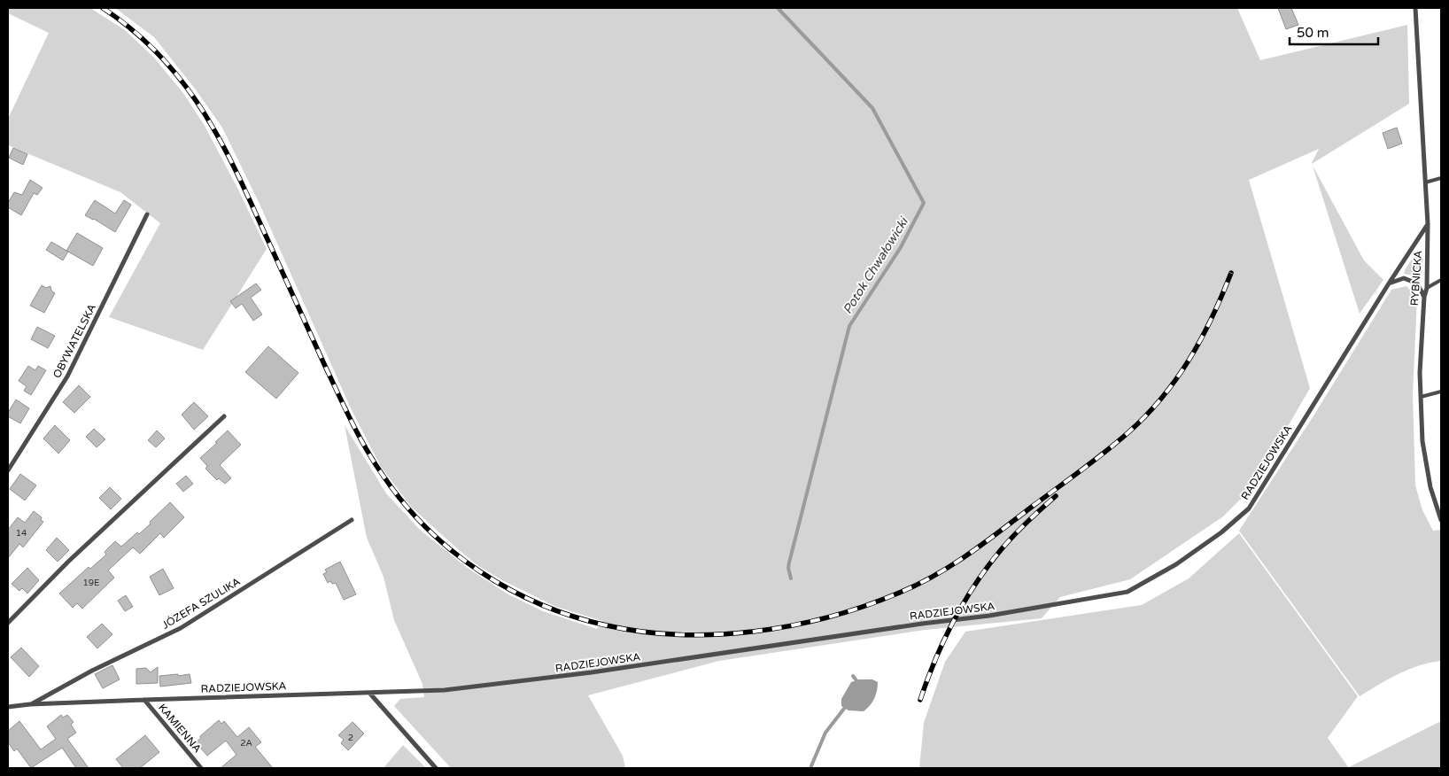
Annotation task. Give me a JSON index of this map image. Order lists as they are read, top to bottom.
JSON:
{
  "streets": {
    "street": [
      "RYBNICKA",
      "OBYWATELSKA",
      "RADZIEJOWSKA",
      "JÓZEFA SZULIKA",
      "KAMIENNA"
    ]
  },
  "crossings": [
    ["RYBNICKA", "RADZIEJOWSKA"],
    ["RADZIEJOWSKA", "JÓZEFA SZULIKA"],
    ["RADZIEJOWSKA", "KAMIENNA"],
    ["JÓZEFA SZULIKA", "KAMIENNA"]
  ],
  "water": ["Potok Chwałowicki"],
  "house_numbers": [
    "14",
    "19E",
    "2",
    "2A"
  ],
  "scale_bar": "50 m"
}
